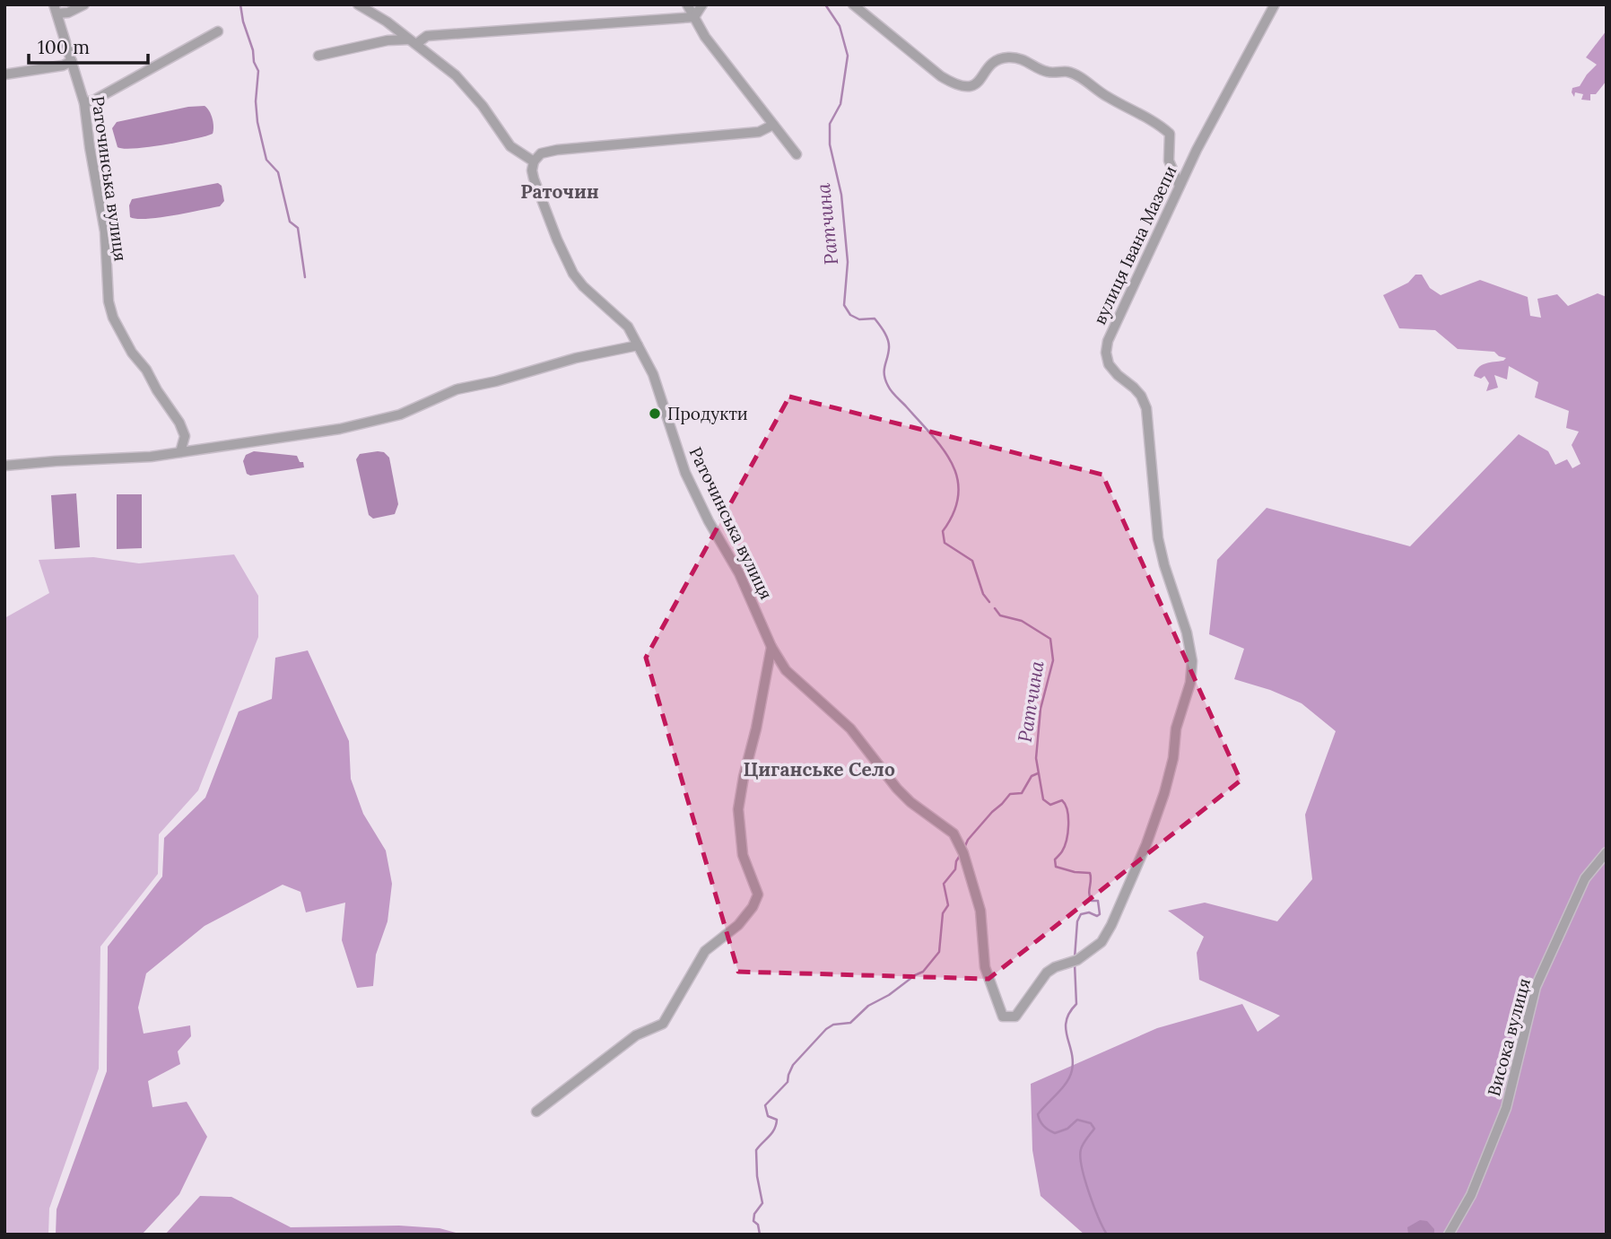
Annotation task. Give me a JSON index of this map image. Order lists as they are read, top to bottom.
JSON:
{
  "streets": {
    "street": ["Раточинська вулиця", "вулиця Івана Мазепи", "Висока вулиця"]
  },
  "crossings": [
    ["Раточинська вулиця", "вулиця Івана Мазепи"]
  ],
  "districts": ["Раточин", "Циганське Село"],
  "water": ["Ратчина"],
  "places": ["Продукти"],
  "scale_bar": "100 m"
}
